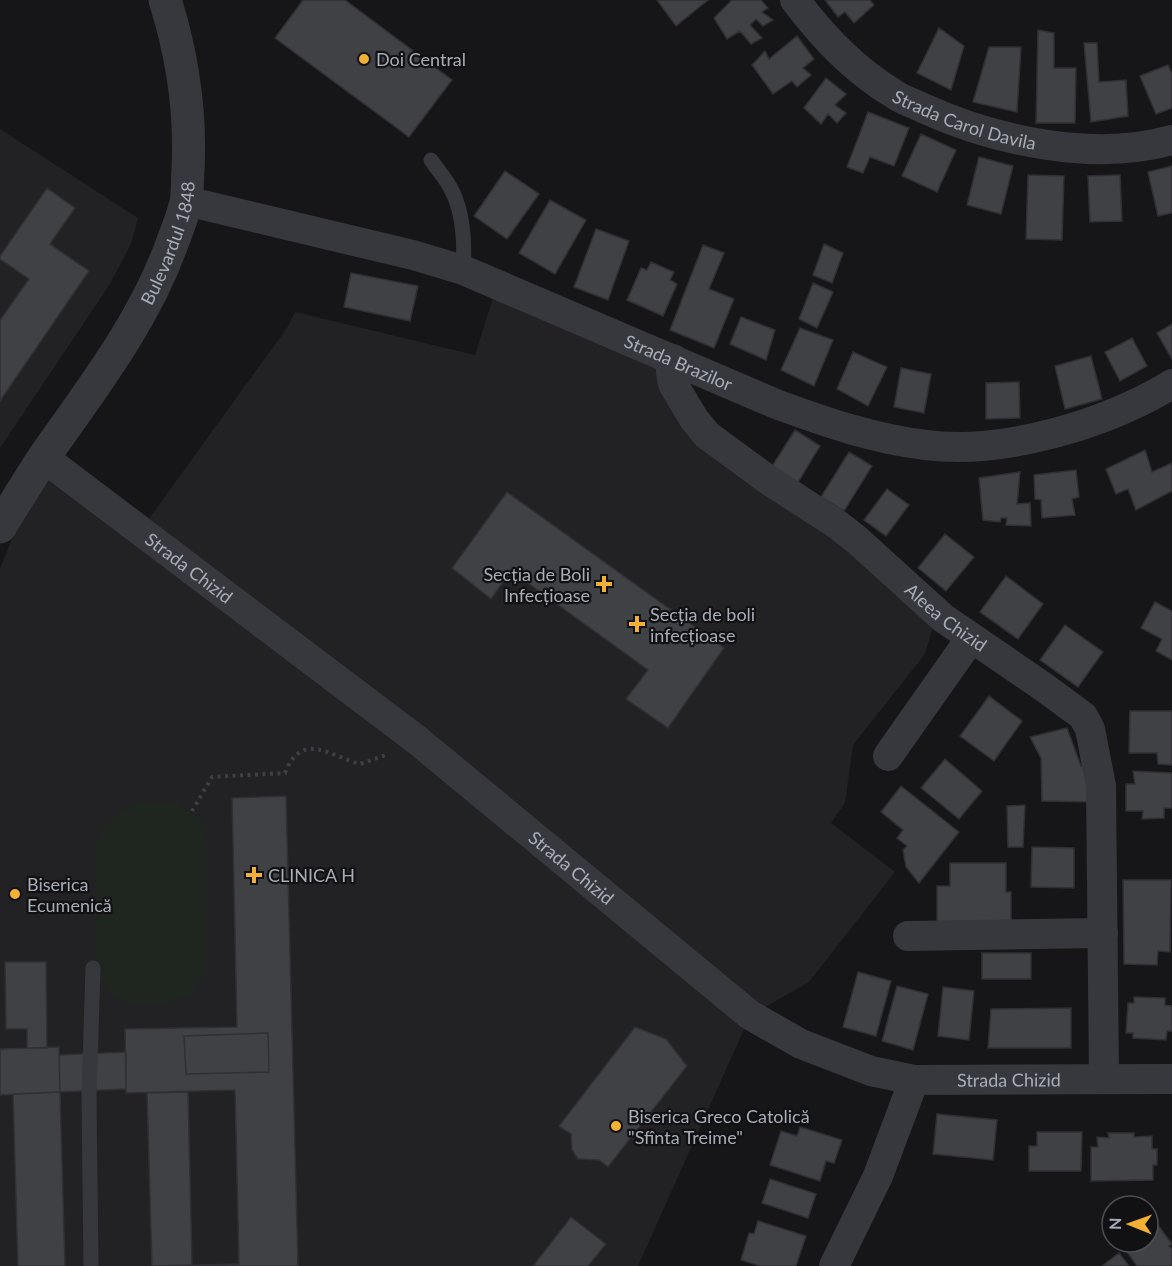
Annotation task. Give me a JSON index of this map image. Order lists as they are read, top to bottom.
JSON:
{
  "streets": {
    "street": [
      "Strada Carol Davila",
      "Bulevardul 1848",
      "Strada Brazilor",
      "Strada Chizid",
      "Aleea Chizid"
    ]
  },
  "crossings": [
    ["Bulevardul 1848", "Strada Brazilor"],
    ["Bulevardul 1848", "Strada Chizid"],
    ["Strada Brazilor", "Aleea Chizid"],
    ["Strada Chizid", "Aleea Chizid"]
  ],
  "places": {
    "other": ["Doi Central", "Biserica Ecumenică", "Biserica Greco Catolică \"Sfînta Treime\""],
    "health": ["Secția de Boli Infecțioase", "Secția de boli infecțioase", "CLINICA H"]
  },
  "north": "left"
}
